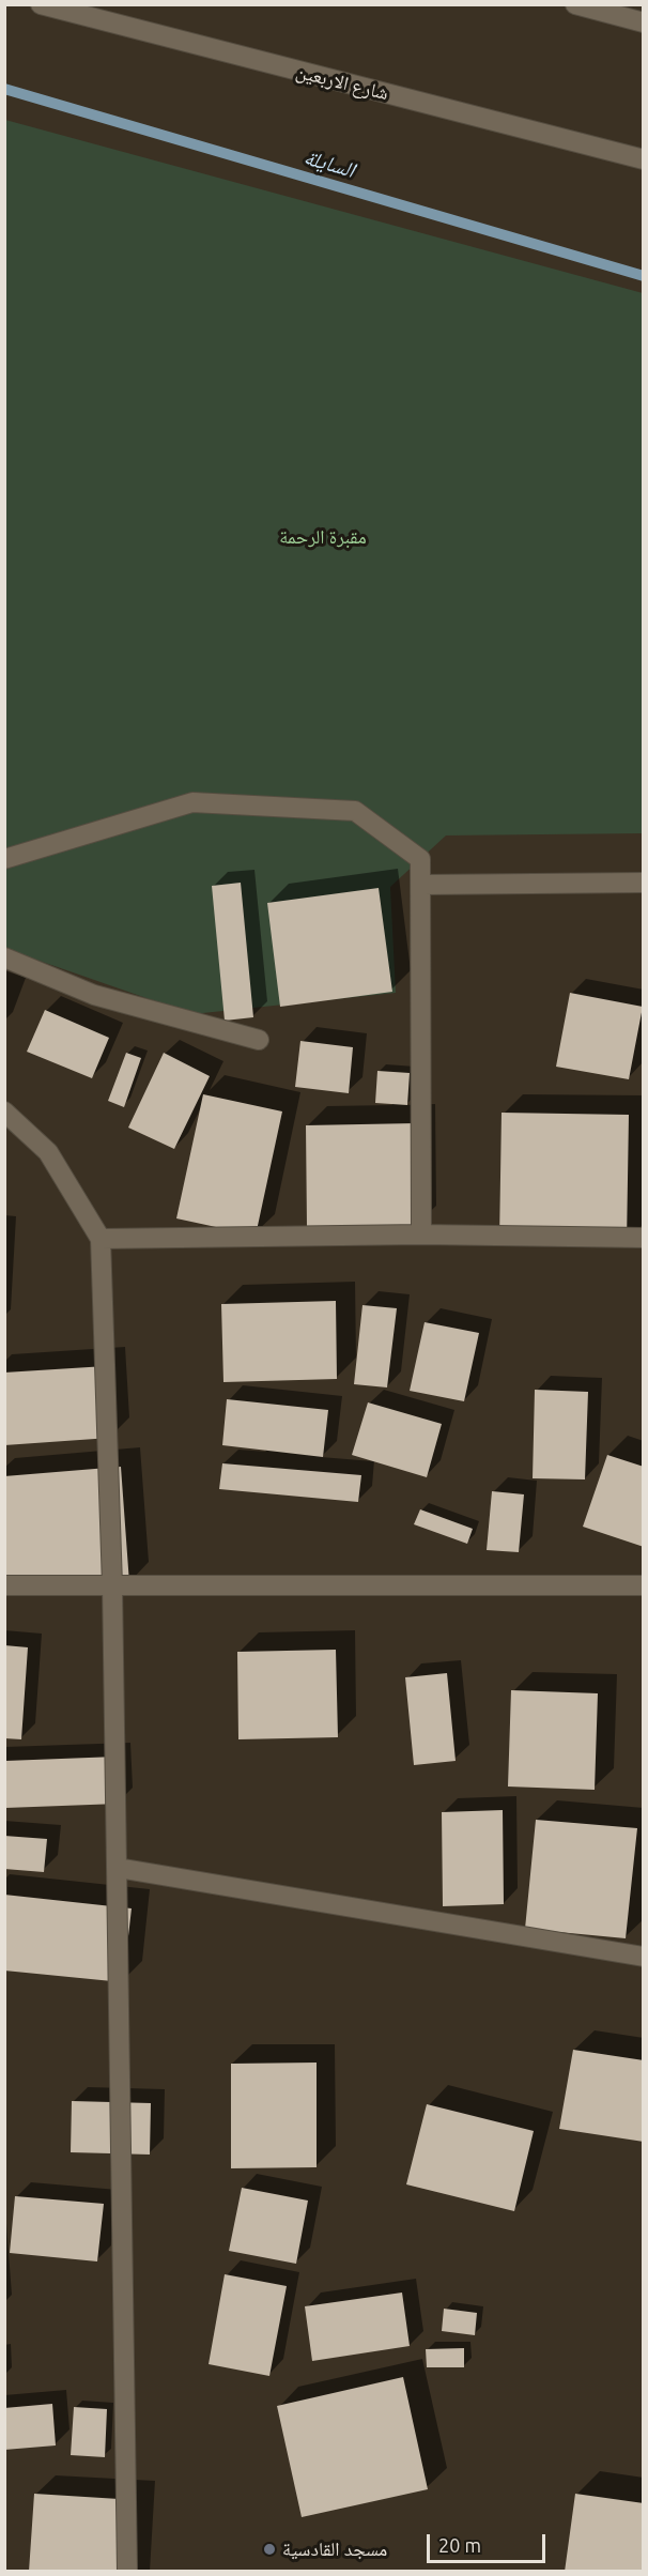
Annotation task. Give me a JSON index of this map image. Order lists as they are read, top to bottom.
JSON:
{
  "streets": {
    "street": ["شارع الاربعين"]
  },
  "water": ["السايلة"],
  "parks": ["مقبرة الرحمة"],
  "places": ["مسجد القادسية"],
  "scale_bar": "20 m"
}
